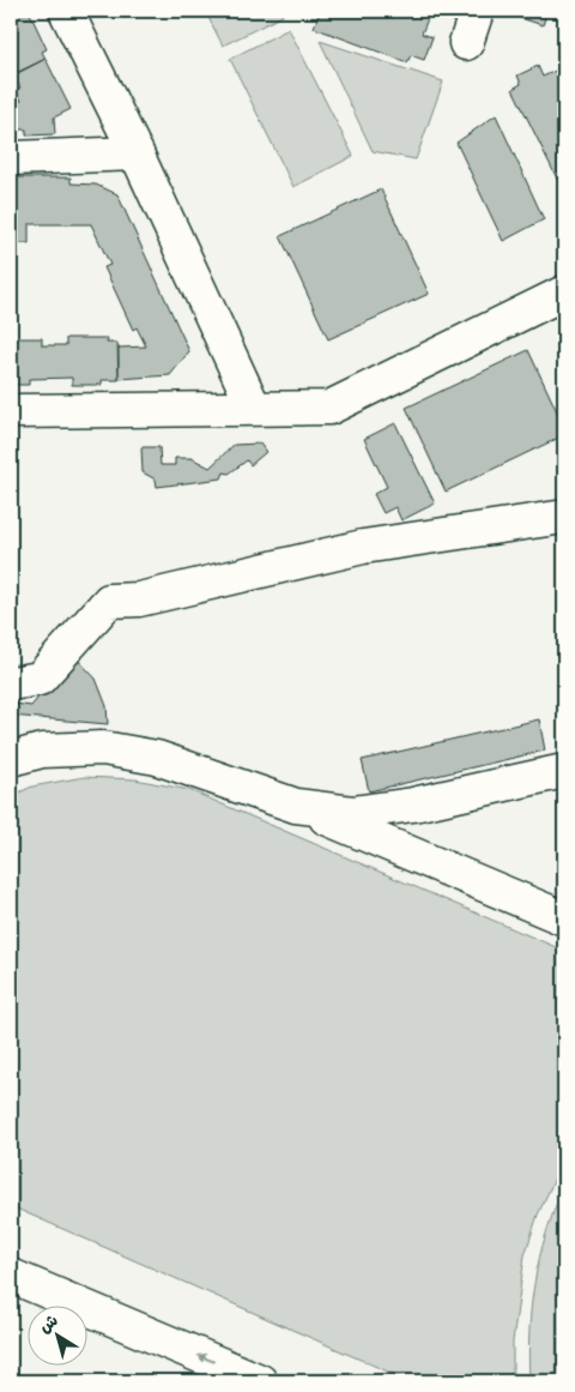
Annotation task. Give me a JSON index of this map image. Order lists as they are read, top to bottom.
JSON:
{
  "north": "top left"
}
